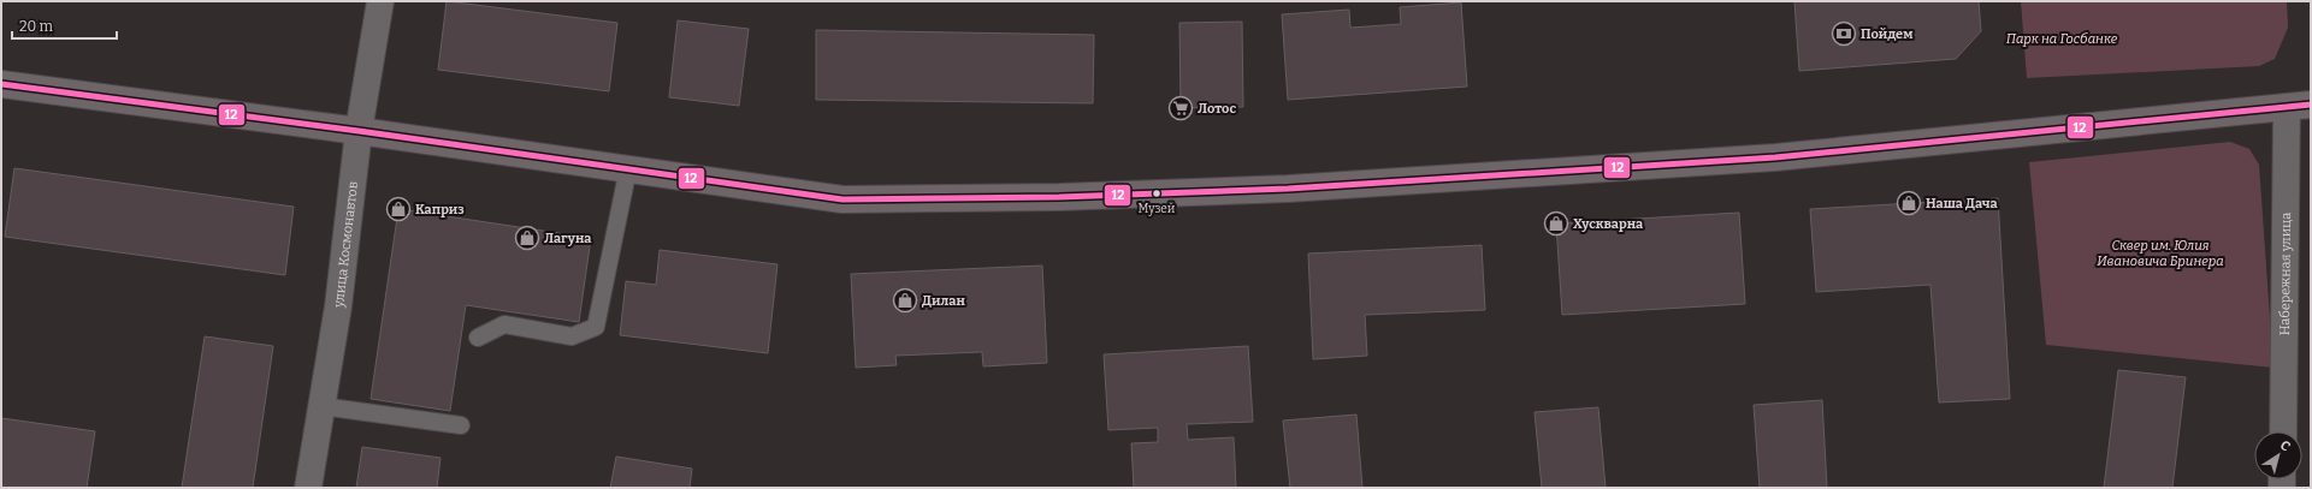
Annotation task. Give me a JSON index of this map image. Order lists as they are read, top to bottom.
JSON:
{
  "streets": {
    "street": ["улица Космонавтов", "Набережная улица"]
  },
  "parks": ["Парк на Госбанке", "Сквер им. Юлия Ивановича Бринера"],
  "places": {
    "bank": ["Пойдем"],
    "supermarket": ["Лотос"],
    "other": ["Музей"],
    "shop": [
      "Наша Дача",
      "Каприз",
      "Хускварна",
      "Лагуна",
      "Дилан"
    ]
  },
  "lines": ["transit line 12"],
  "scale_bar": "20 m",
  "north": "top right"
}
